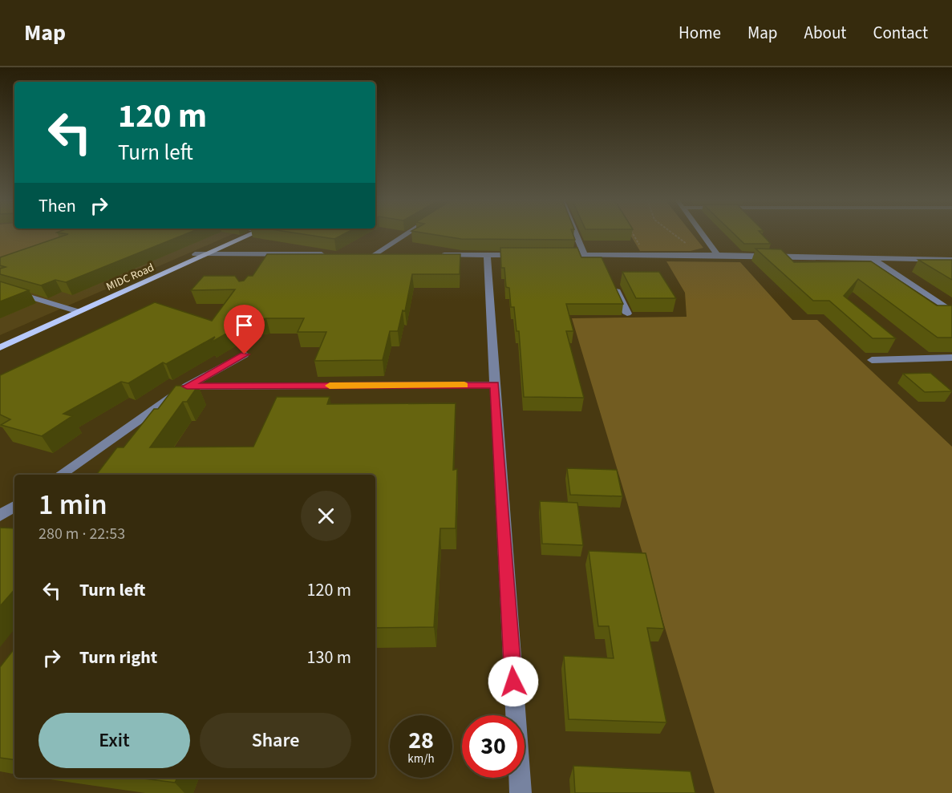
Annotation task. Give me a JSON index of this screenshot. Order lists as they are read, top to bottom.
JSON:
{
  "streets": {
    "main road": ["MIDC Road"]
  },
  "page": {
    "header": "Map",
    "nav": [
      "Home",
      "Map",
      "About",
      "Contact"
    ],
    "turn": ["120 m", "Turn left"],
    "then": "Then",
    "heading": ["1 min", "280 m · 22:53"],
    "list": [
      {
        "name": "Turn left",
        "value": "120 m"
      },
      {
        "name": "Turn right",
        "value": "130 m"
      }
    ],
    "buttons": ["Exit", "Share"],
    "speed": "28 km/h",
    "limit": "30"
  }
}
